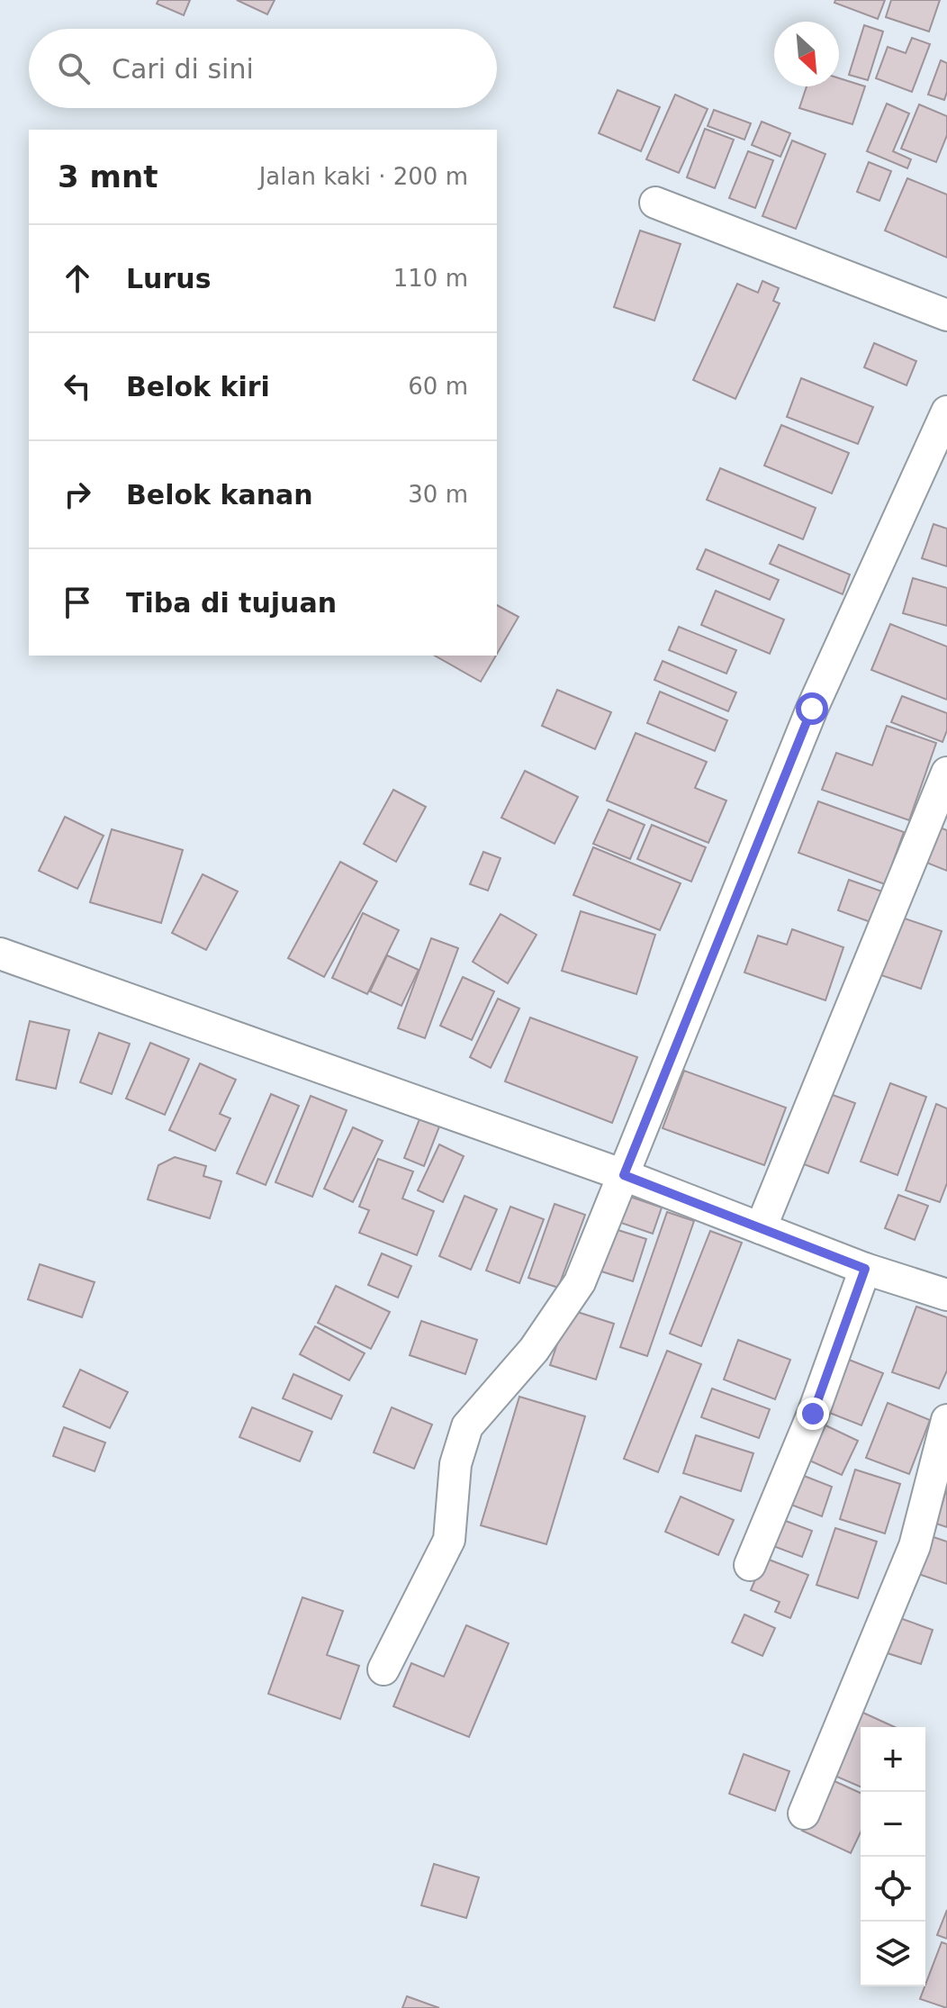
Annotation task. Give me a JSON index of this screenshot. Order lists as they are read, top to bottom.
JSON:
{
  "north": "bottom right",
  "page": {
    "search": "Cari di sini",
    "heading": ["3 mnt", "Jalan kaki · 200 m"],
    "list": [
      ["Lurus", "110 m"],
      ["Belok kiri", "60 m"],
      ["Belok kanan", "30 m"],
      "Tiba di tujuan"
    ],
    "map_buttons": ["+", "−"]
  }
}
